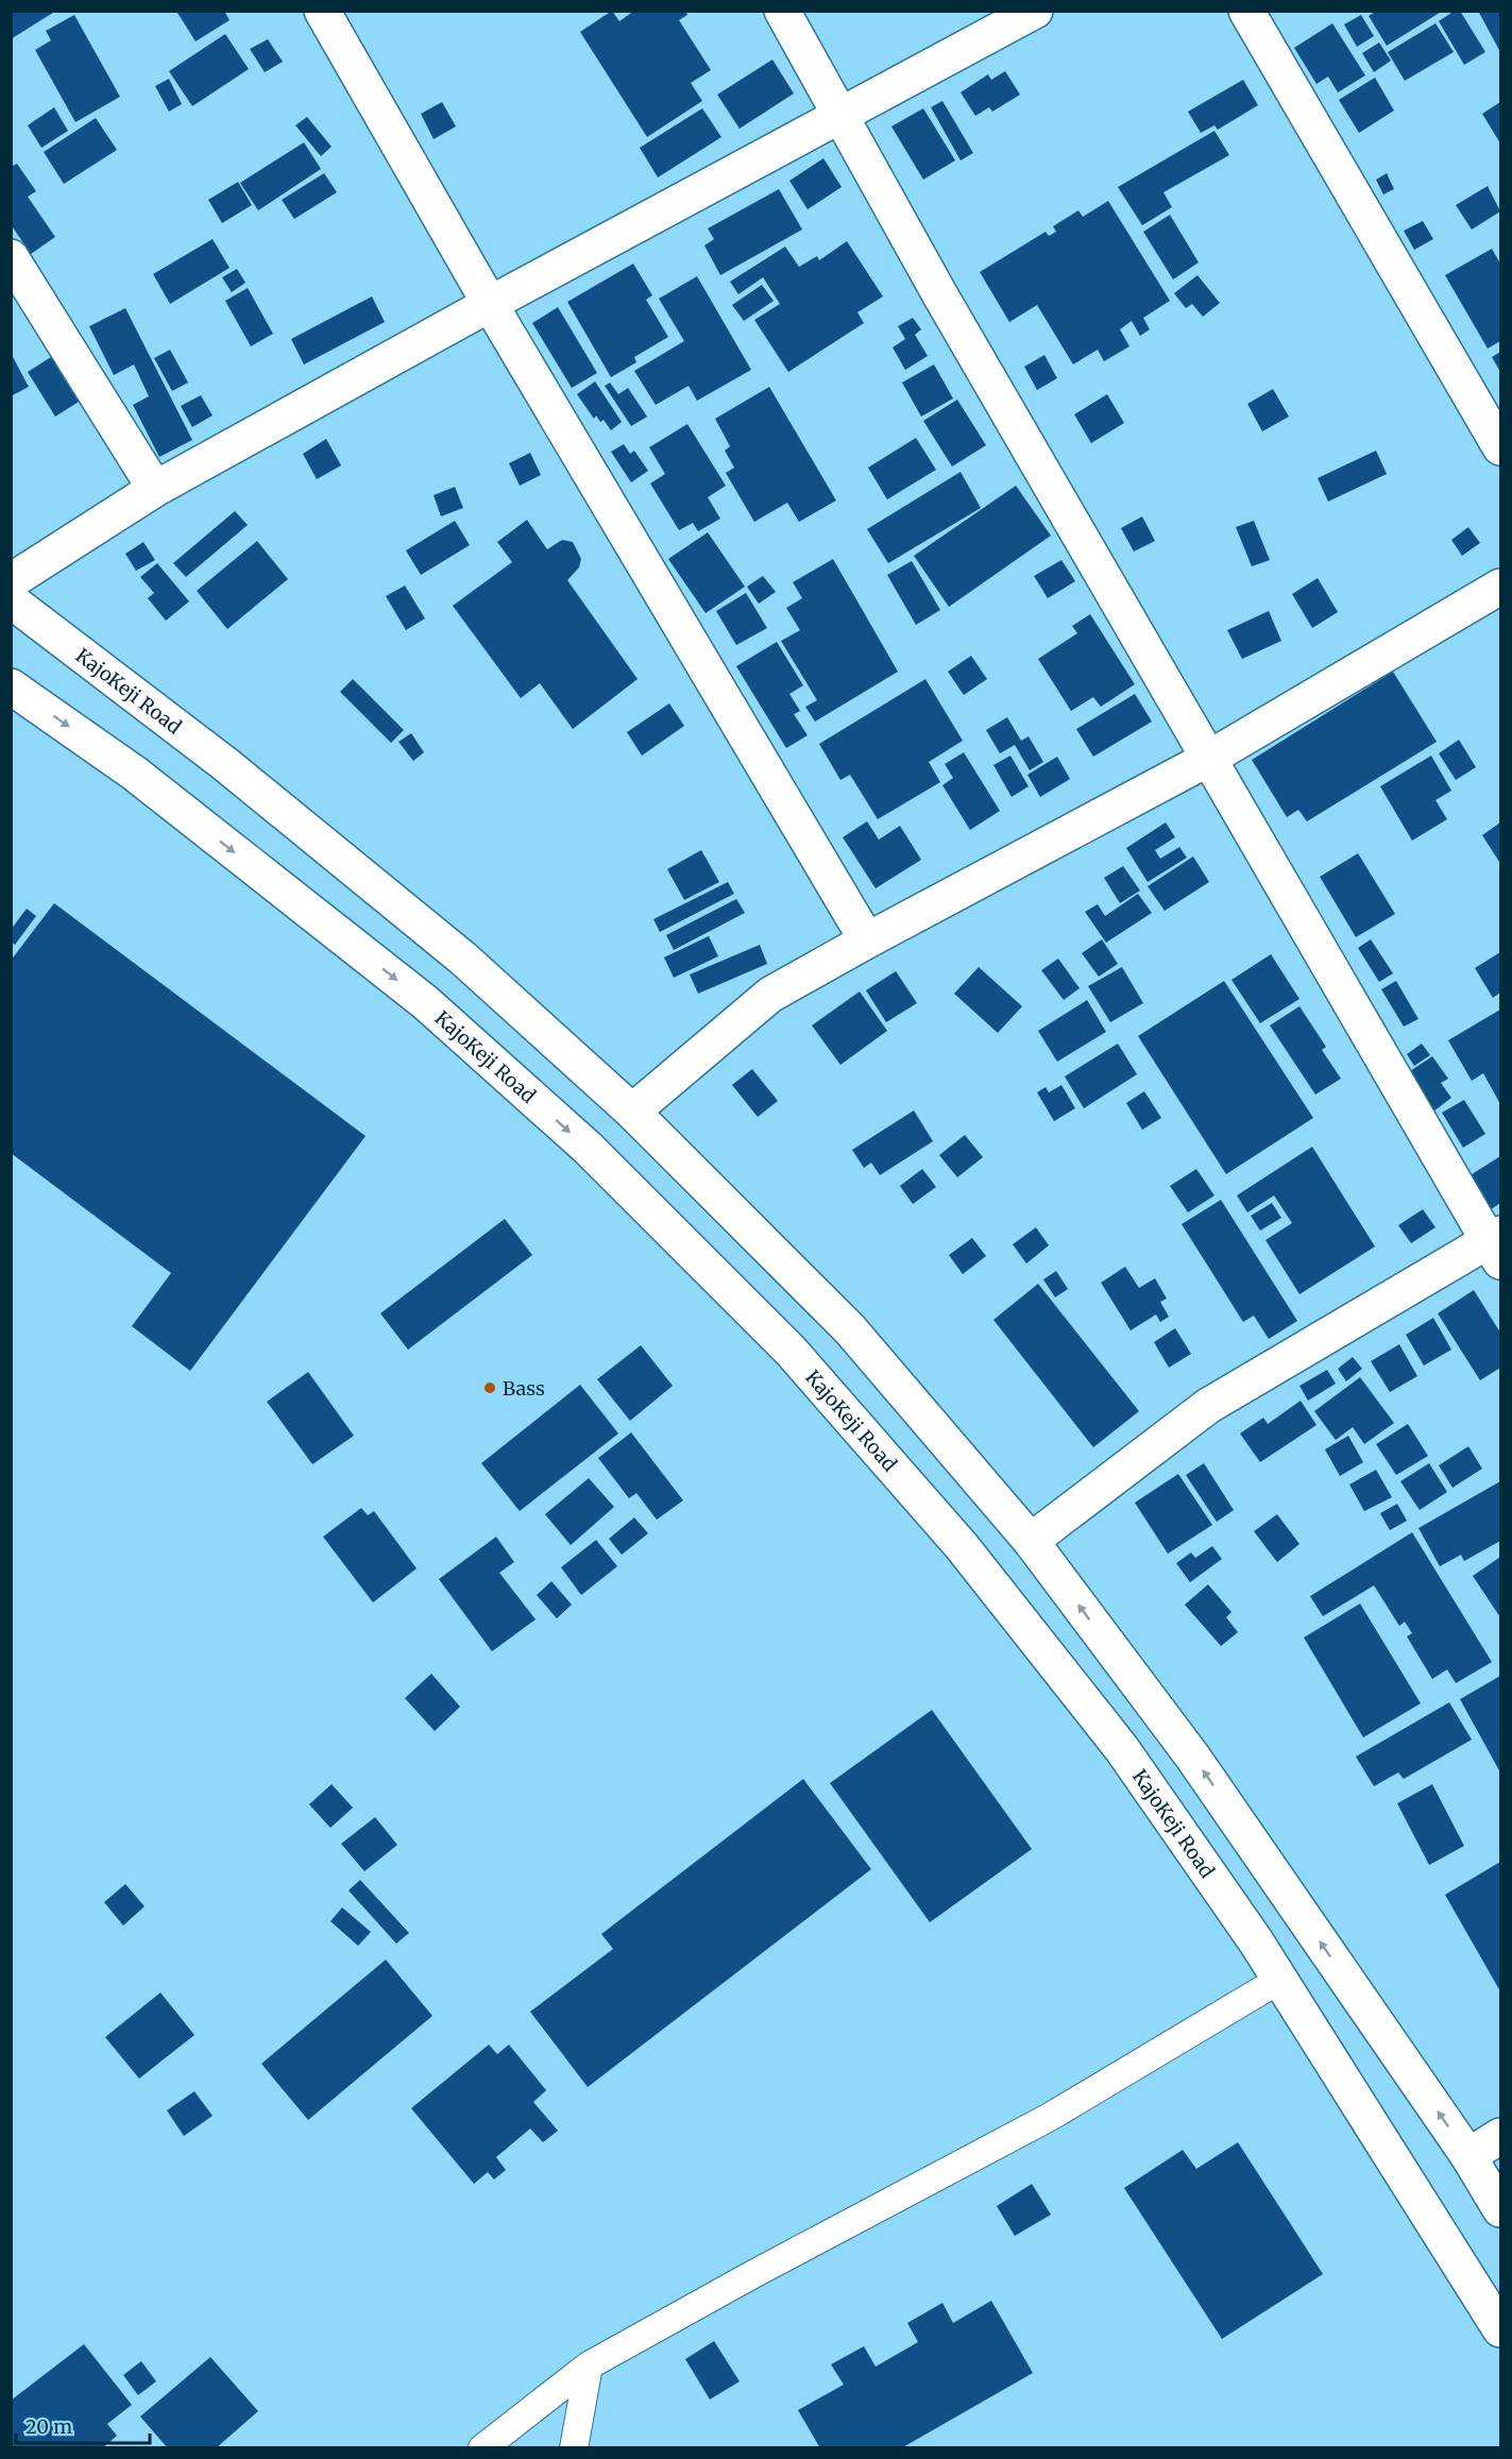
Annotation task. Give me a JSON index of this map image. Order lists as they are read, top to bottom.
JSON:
{
  "streets": {
    "street": ["KajoKeji Road"]
  },
  "places": ["Bass"],
  "scale_bar": "20 m"
}
